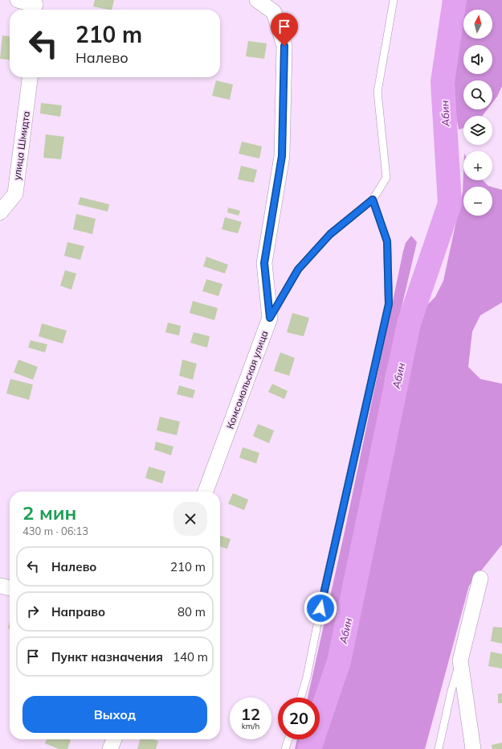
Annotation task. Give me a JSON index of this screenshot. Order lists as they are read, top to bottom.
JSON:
{
  "streets": {
    "street": ["улица Шмидта", "Комсомольская улица"]
  },
  "water": ["Абин"],
  "north": "top",
  "page": {
    "map_buttons": ["+", "−"],
    "turn": ["210 m", "Налево"],
    "heading": ["2 мин", "430 m · 06:13"],
    "list": [
      {
        "name": "Налево",
        "value": "210 m"
      },
      {
        "name": "Направо",
        "value": "80 m"
      },
      {
        "name": "Пункт назначения",
        "value": "140 m"
      }
    ],
    "buttons": "Выход",
    "speed": "12 km/h",
    "limit": "20"
  }
}
